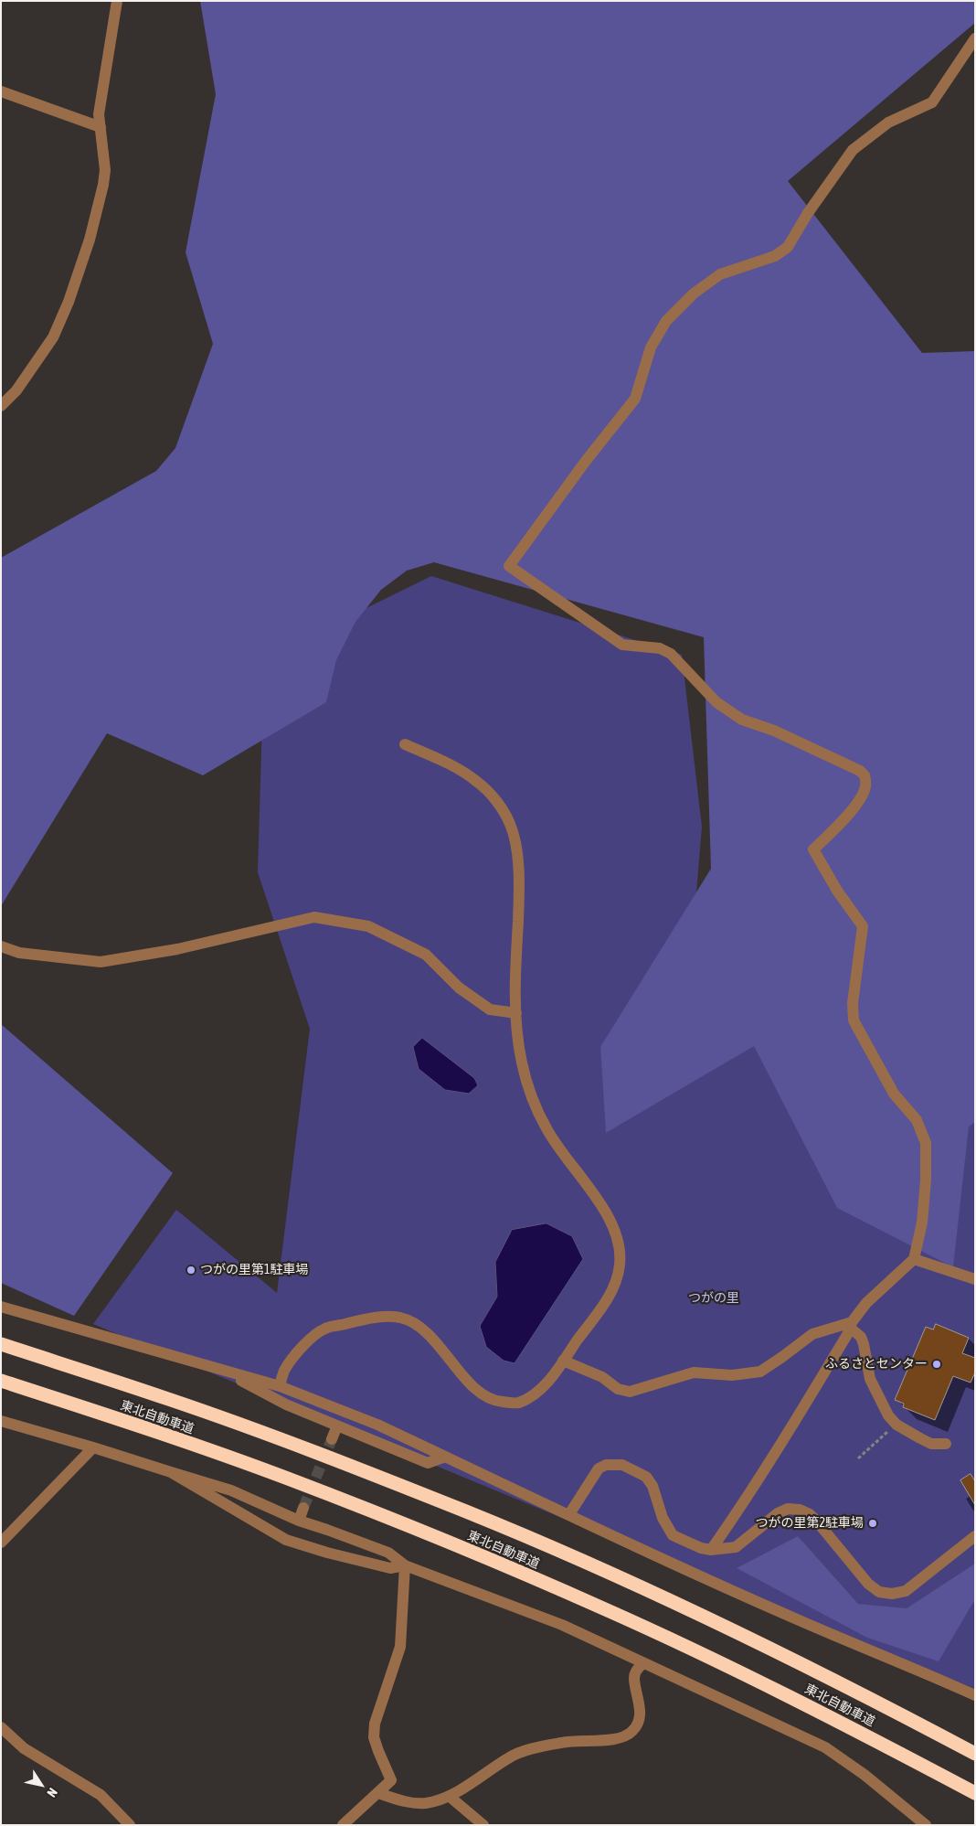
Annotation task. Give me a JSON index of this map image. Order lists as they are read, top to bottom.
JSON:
{
  "streets": {
    "highway": ["東北自動車道"]
  },
  "parks": ["つがの里"],
  "places": ["つがの里第1駐車場", "ふるさとセンター", "つがの里第2駐車場"],
  "north": "bottom right"
}
